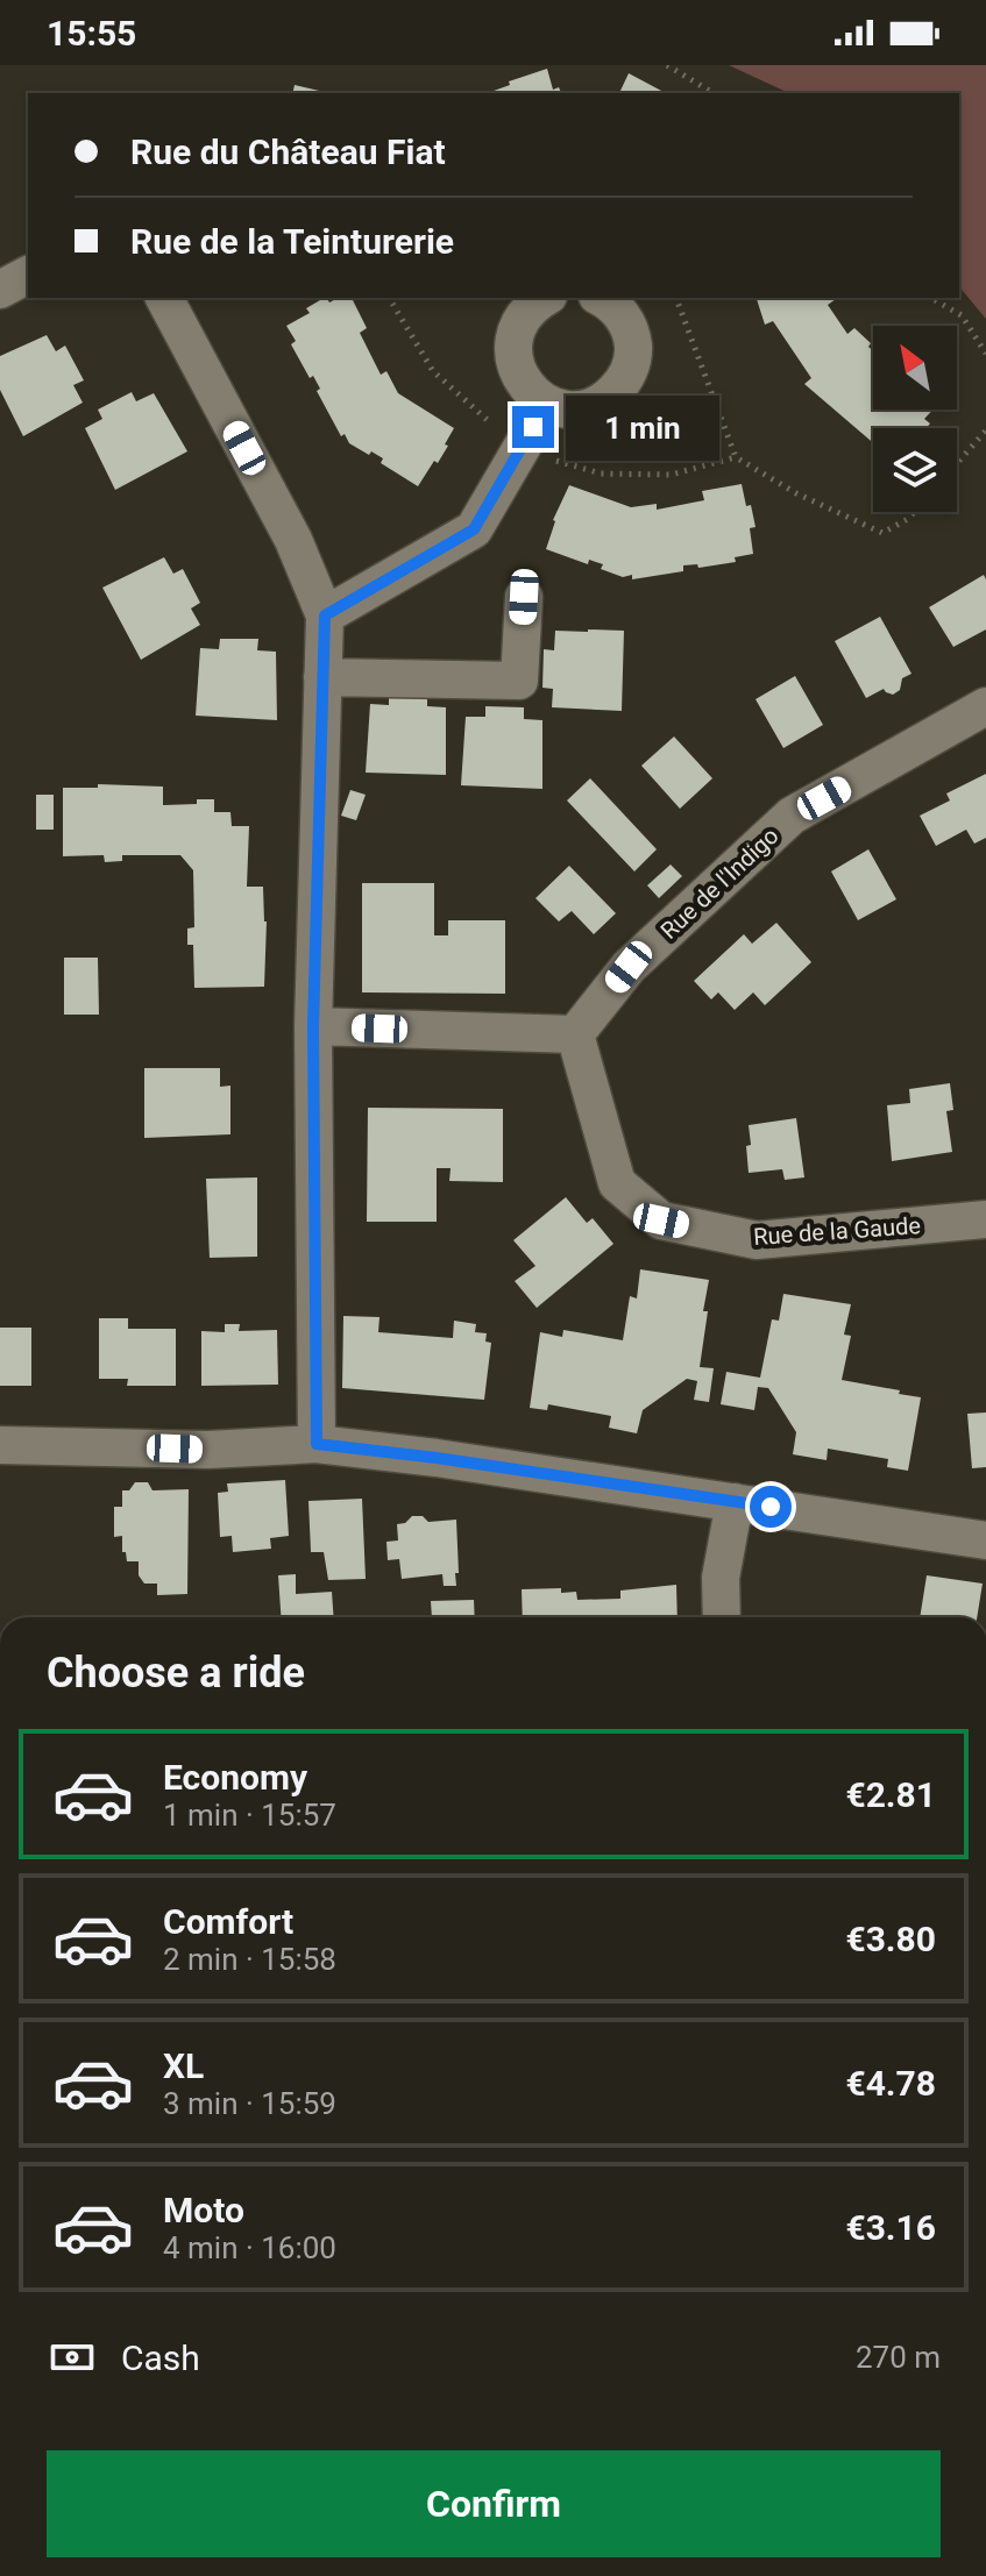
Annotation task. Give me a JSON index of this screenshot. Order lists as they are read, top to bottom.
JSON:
{
  "streets": {
    "street": ["Rue de l'Indigo", "Rue de la Gaude"]
  },
  "crossings": [
    ["Rue de l'Indigo", "Rue de la Gaude"]
  ],
  "north": "top left",
  "page": {
    "status": "15:55",
    "banner": ["Rue du Château Fiat", "Rue de la Teinturerie"],
    "bubble": "1 min",
    "heading": "Choose a ride",
    "list": [
      {
        "name": "Economy",
        "note": "1 min · 15:57",
        "value": "€2.81"
      },
      {
        "name": "Comfort",
        "note": "2 min · 15:58",
        "value": "€3.80"
      },
      {
        "name": "XL",
        "note": "3 min · 15:59",
        "value": "€4.78"
      },
      {
        "name": "Moto",
        "note": "4 min · 16:00",
        "value": "€3.16"
      }
    ],
    "pay": ["Cash", "270 m"],
    "buttons": "Confirm"
  }
}
